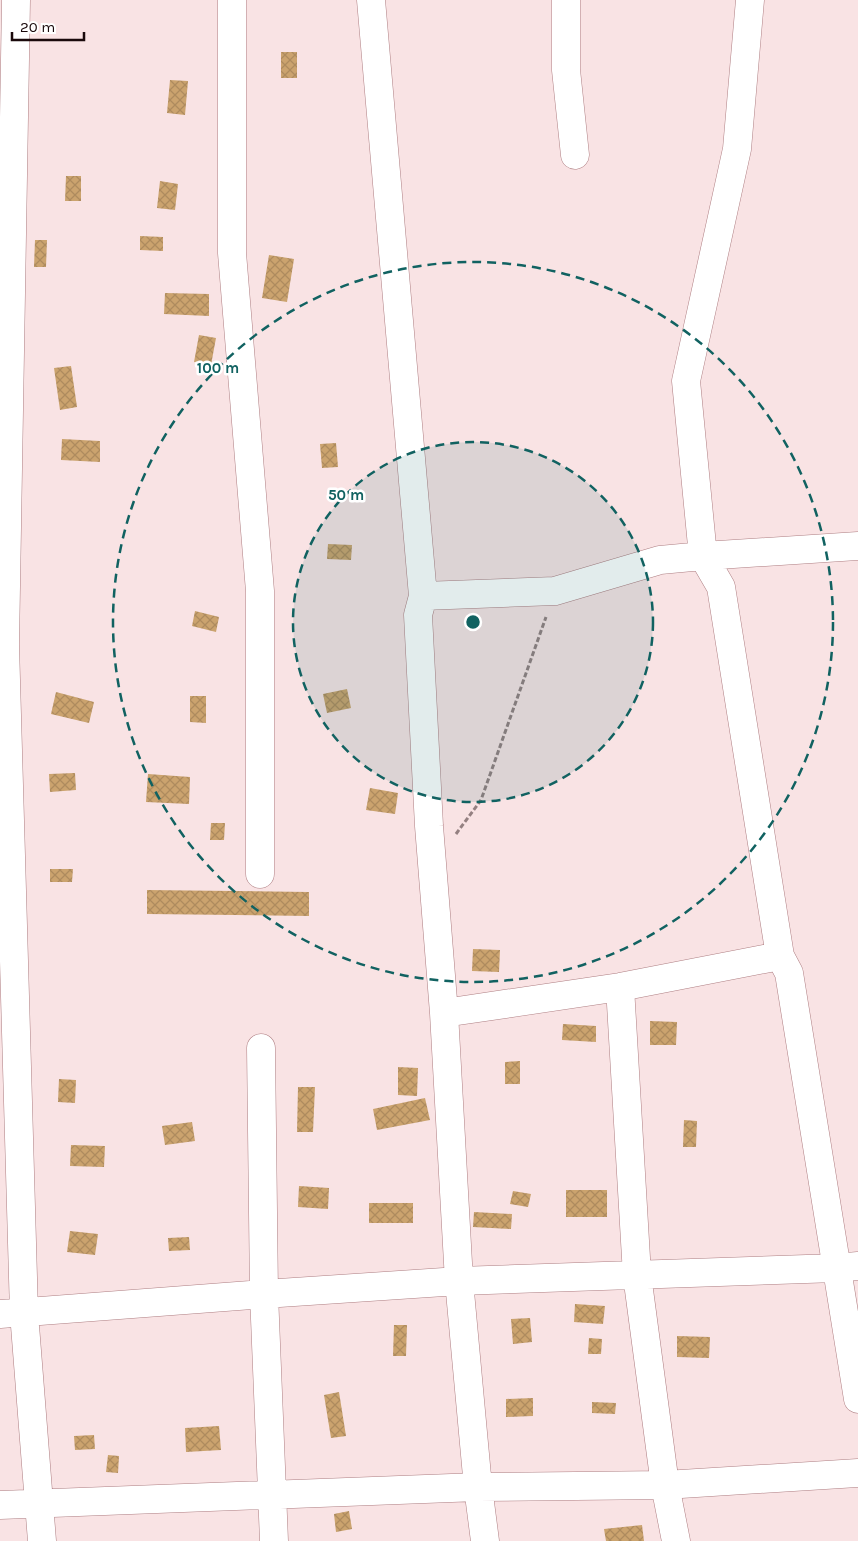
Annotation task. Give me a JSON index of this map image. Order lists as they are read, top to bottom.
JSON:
{
  "scale_bar": "20 m",
  "rings": ["100 m", "50 m"]
}
